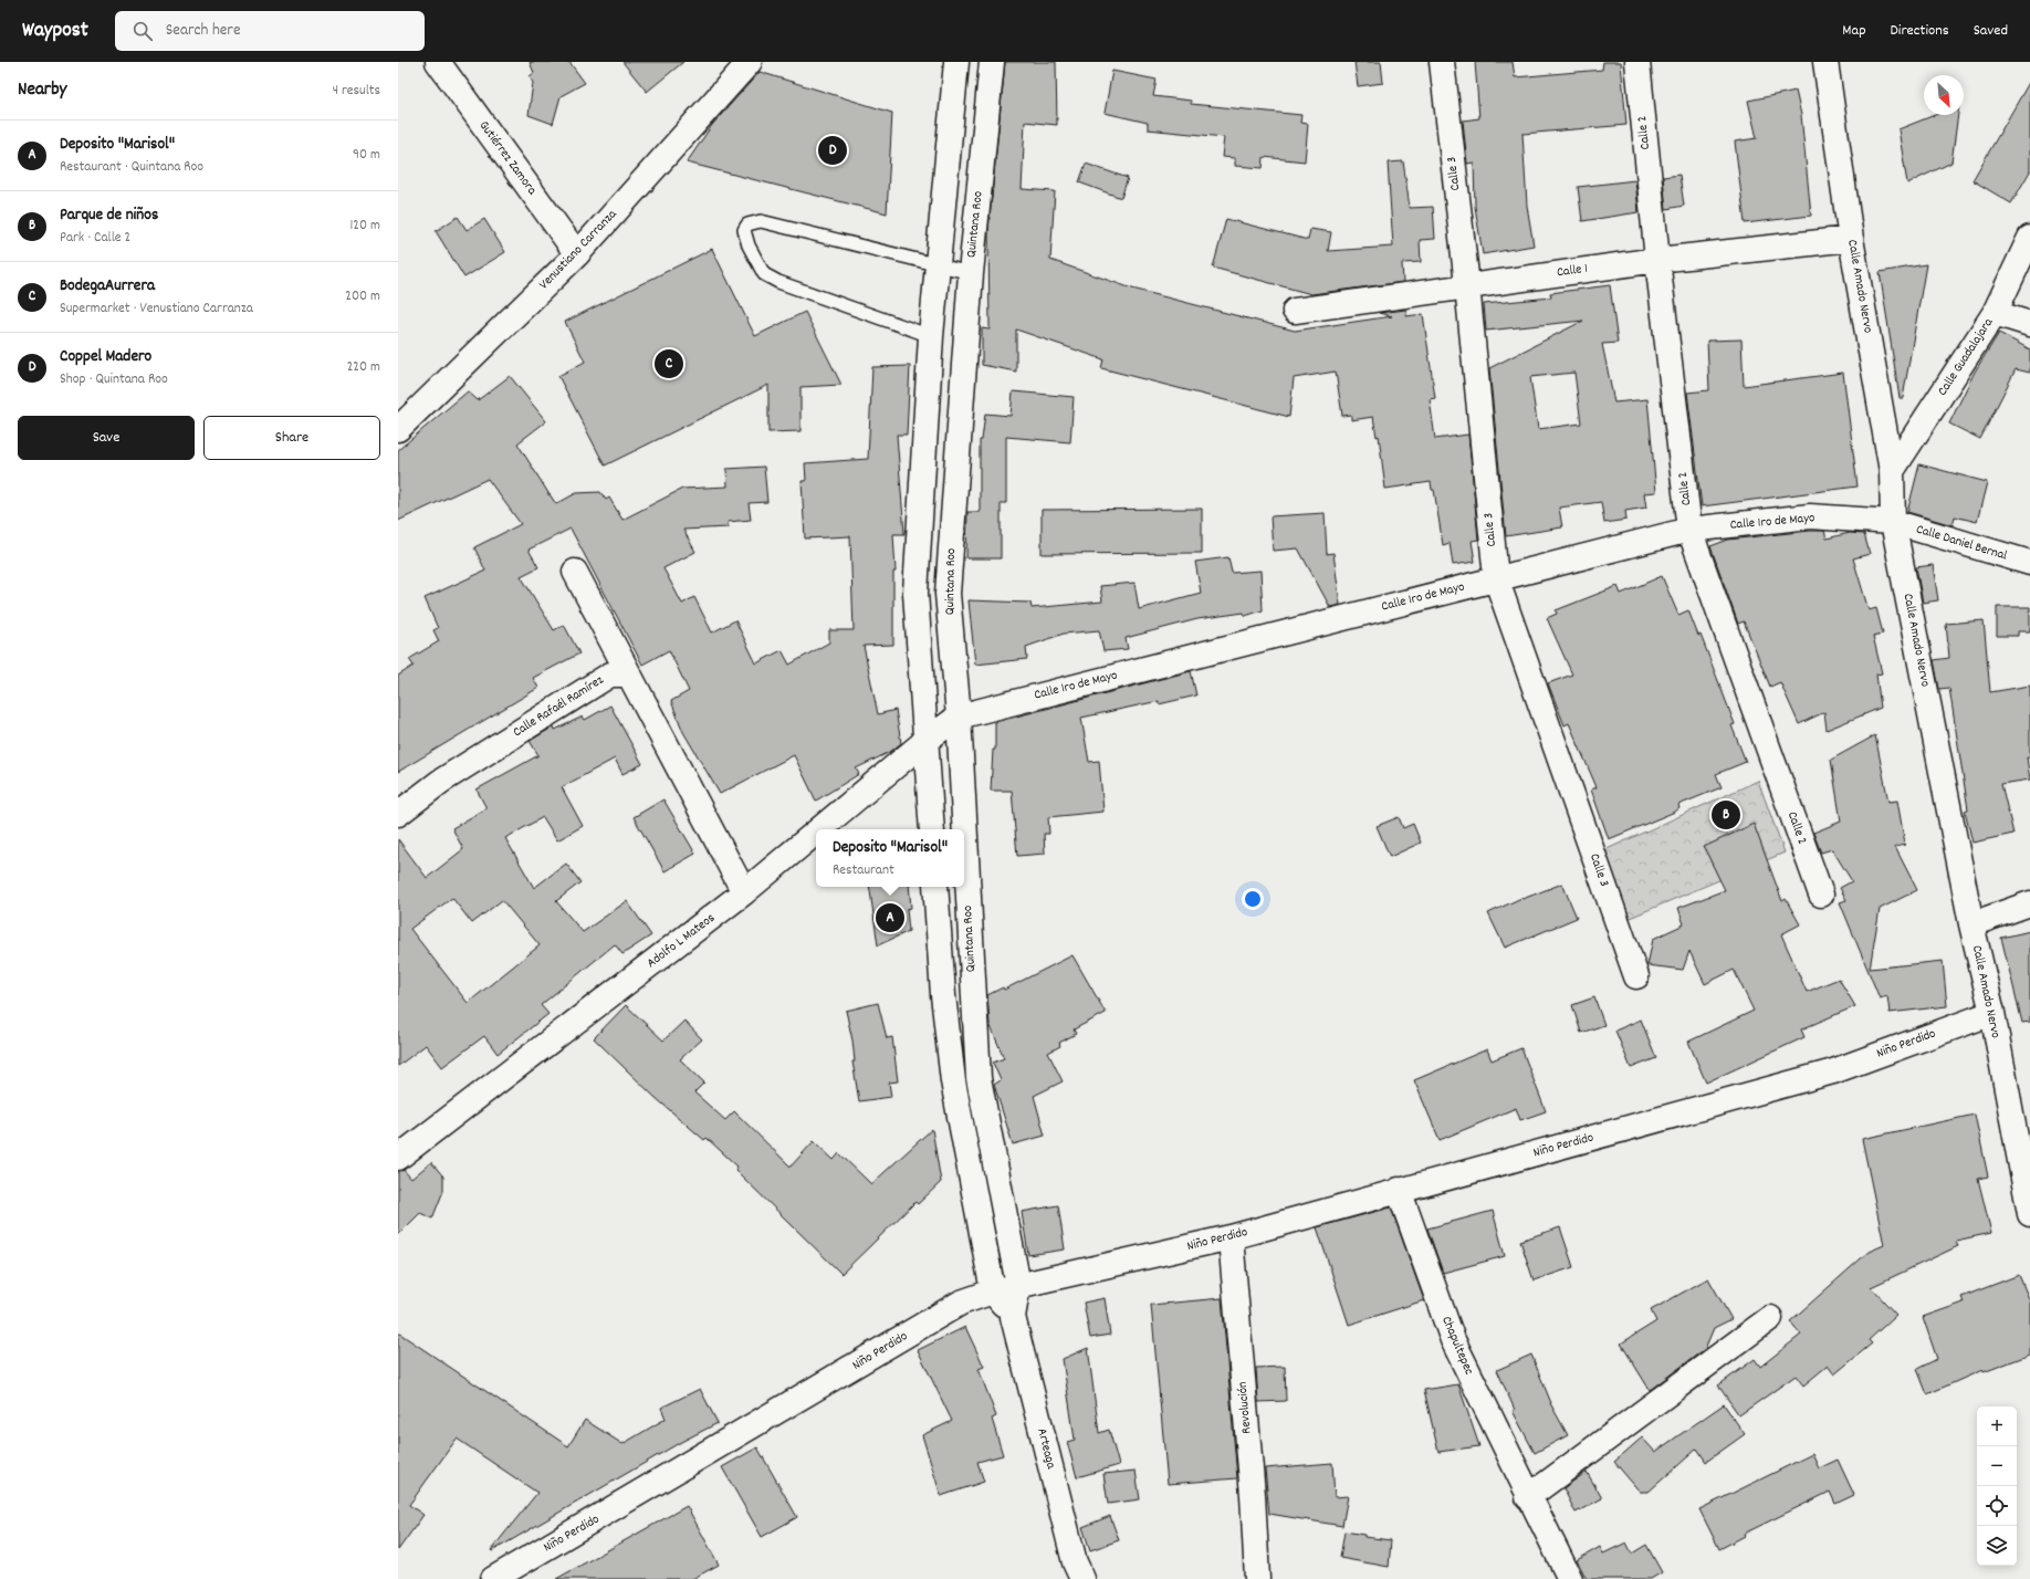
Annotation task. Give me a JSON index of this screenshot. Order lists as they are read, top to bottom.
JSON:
{
  "streets": {
    "street": [
      "Calle 2",
      "Gutiérrez Zamora",
      "Calle 3",
      "Quintana Roo",
      "Venustiano Carranza",
      "Calle 1",
      "Calle Amado Nervo",
      "Calle Guadalajara",
      "Calle 1ro de Mayo",
      "Calle Daniel Bernal",
      "Calle Rafaél Ramírez",
      "Adolfo L Mateos",
      "Niño Perdido",
      "Chapultepec",
      "Revolución",
      "Arteaga"
    ]
  },
  "crossings": [
    ["Calle 2", "Calle 1"],
    ["Calle 2", "Calle 1ro de Mayo"],
    ["Gutiérrez Zamora", "Venustiano Carranza"],
    ["Calle 3", "Calle 1"],
    ["Calle 3", "Calle 1ro de Mayo"],
    ["Quintana Roo", "Calle 1ro de Mayo"],
    ["Quintana Roo", "Adolfo L Mateos"],
    ["Quintana Roo", "Niño Perdido"],
    ["Quintana Roo", "Arteaga"],
    ["Calle 1", "Calle Amado Nervo"],
    ["Calle Amado Nervo", "Calle Guadalajara"],
    ["Calle Amado Nervo", "Calle 1ro de Mayo"],
    ["Calle Amado Nervo", "Calle Daniel Bernal"],
    ["Calle Amado Nervo", "Niño Perdido"],
    ["Calle 1ro de Mayo", "Calle Daniel Bernal"],
    ["Calle 1ro de Mayo", "Adolfo L Mateos"],
    ["Niño Perdido", "Chapultepec"],
    ["Niño Perdido", "Revolución"]
  ],
  "north": "bottom right",
  "page": {
    "header": "Waypost",
    "search": "Search here",
    "nav": ["Map", "Directions", "Saved"],
    "heading": ["Nearby", "4 results"],
    "list": [
      {
        "mark": "A",
        "name": "Deposito \"Marisol\"",
        "note": "Restaurant · Quintana Roo",
        "value": "90 m"
      },
      {
        "mark": "B",
        "name": "Parque de niños",
        "note": "Park · Calle 2",
        "value": "120 m"
      },
      {
        "mark": "C",
        "name": "BodegaAurrera",
        "note": "Supermarket · Venustiano Carranza",
        "value": "200 m"
      },
      {
        "mark": "D",
        "name": "Coppel Madero",
        "note": "Shop · Quintana Roo",
        "value": "220 m"
      }
    ],
    "pins": [
      "D",
      "C",
      "B",
      "A"
    ],
    "buttons": ["Save", "Share"],
    "popup": ["Deposito \"Marisol\"", "Restaurant"],
    "map_buttons": ["+", "−"]
  }
}
